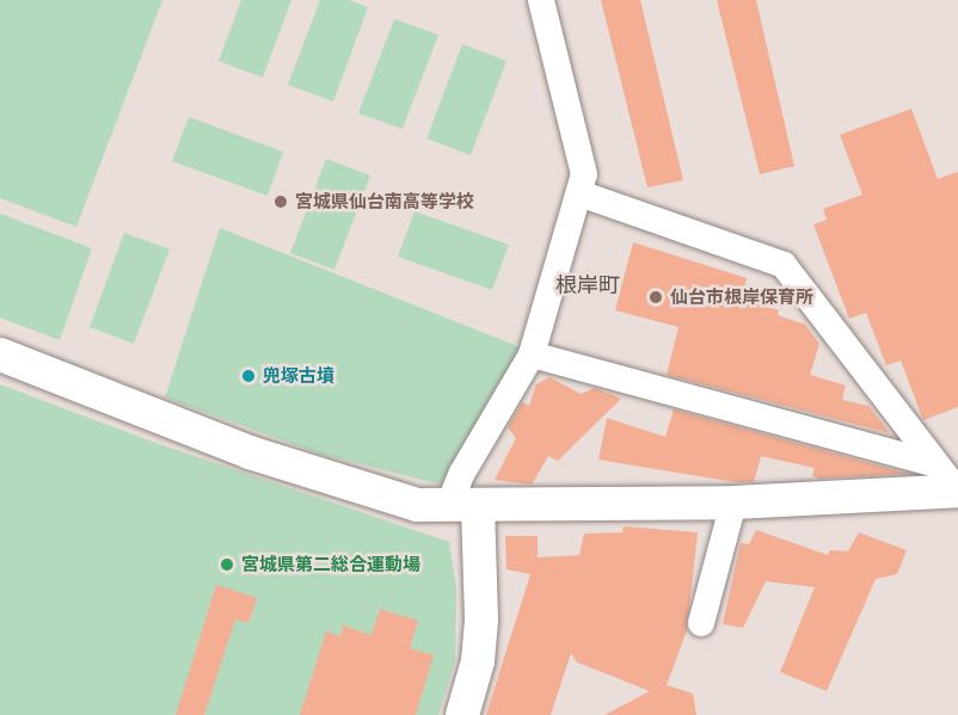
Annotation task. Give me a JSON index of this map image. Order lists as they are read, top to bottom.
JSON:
{
  "districts": ["根岸町"],
  "places": [
    "宮城県仙台南高等学校",
    "仙台市根岸保育所",
    "兜塚古墳",
    "宮城県第二総合運動場"
  ]
}
